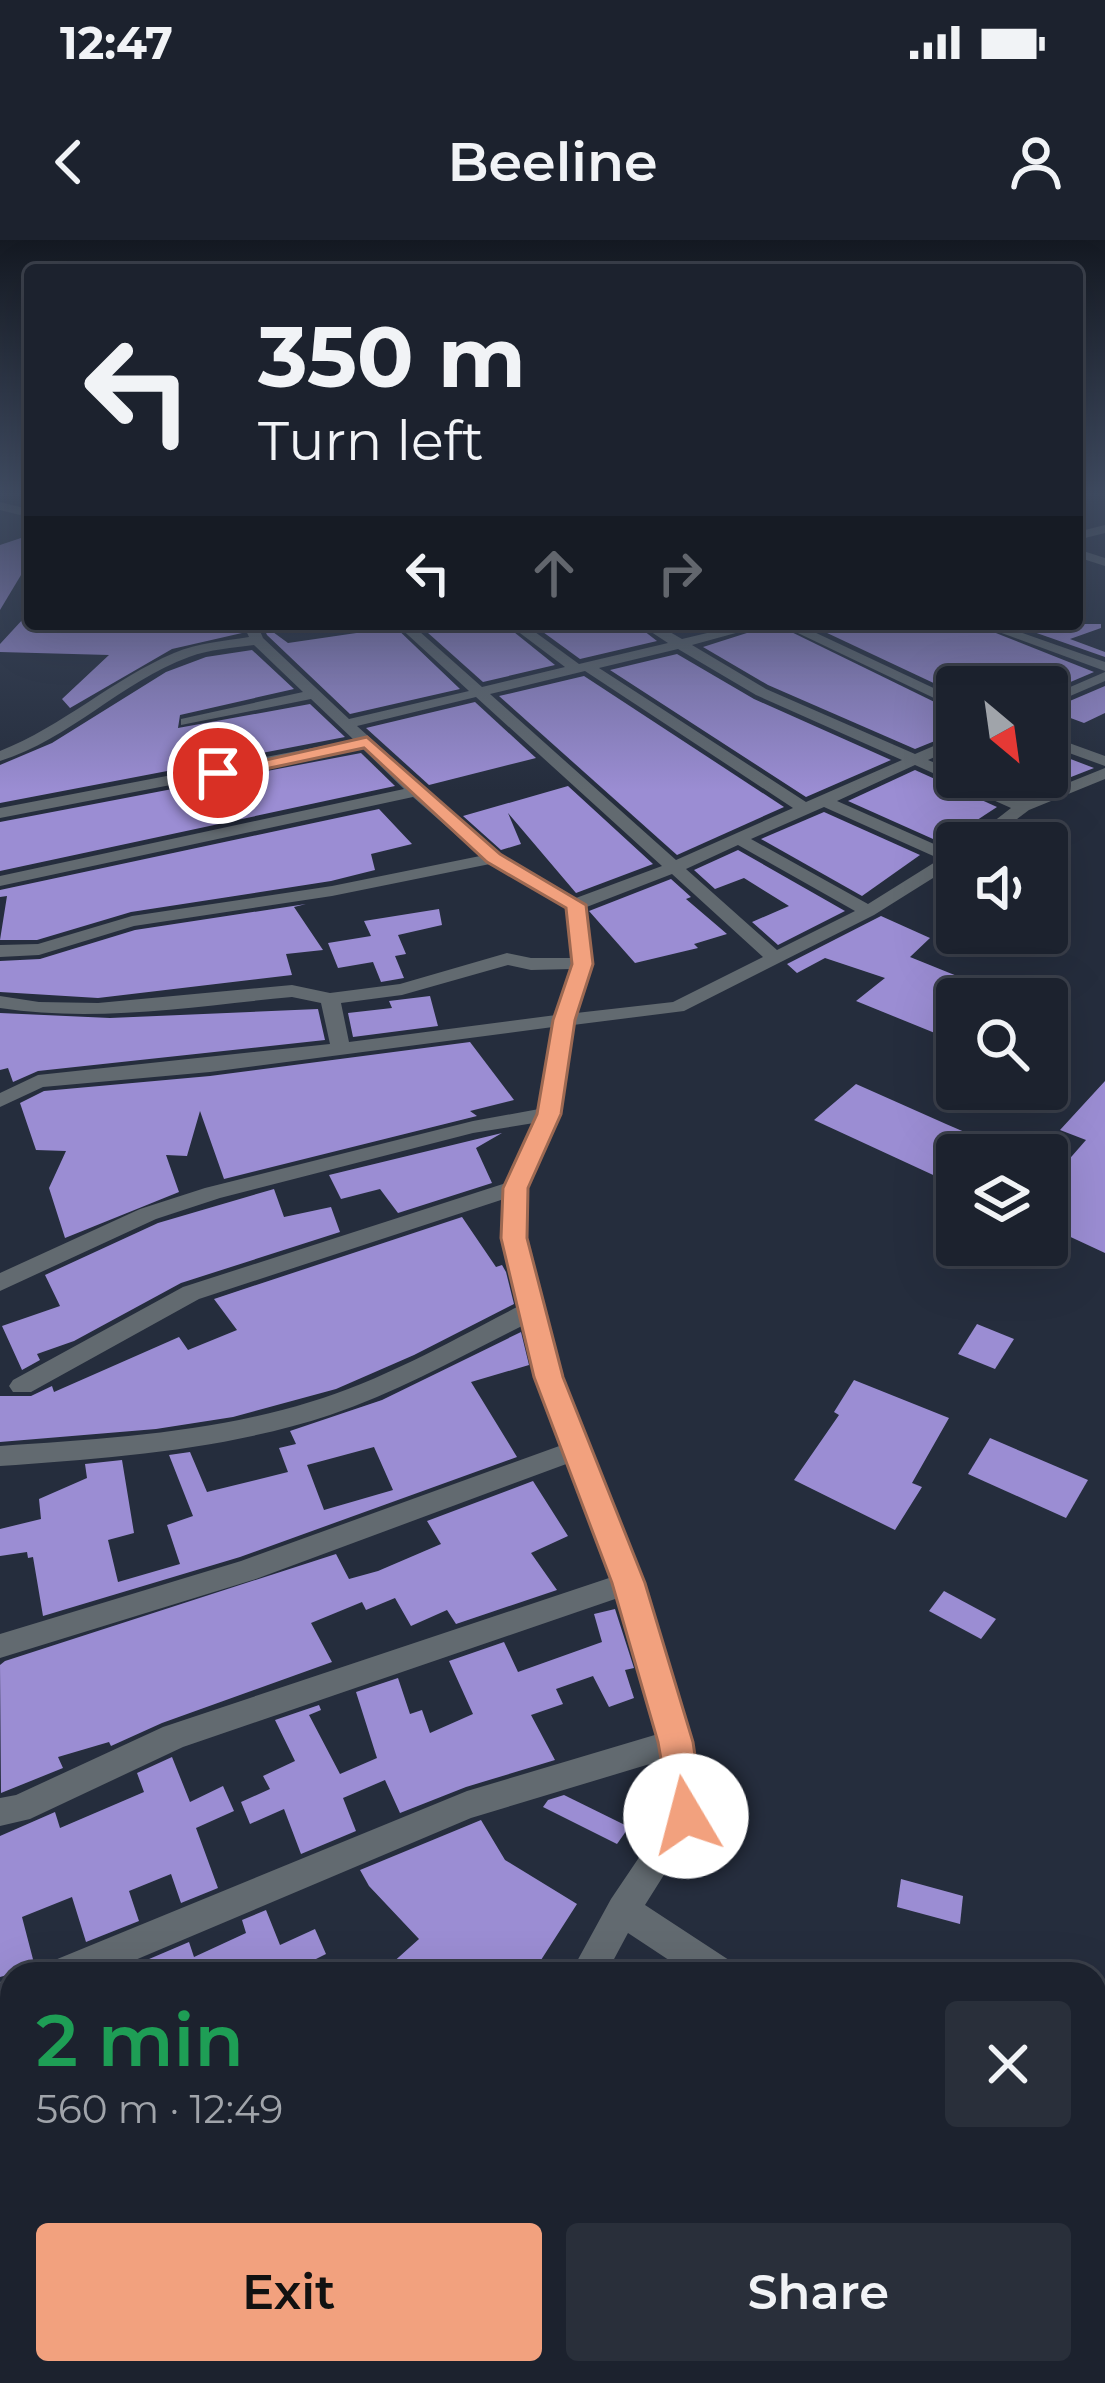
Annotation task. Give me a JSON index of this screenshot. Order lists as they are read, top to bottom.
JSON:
{
  "north": "bottom right",
  "page": {
    "status": "12:47",
    "header": "Beeline",
    "turn": ["350 m", "Turn left"],
    "heading": ["2 min", "560 m · 12:49"],
    "buttons": ["Exit", "Share"]
  }
}
